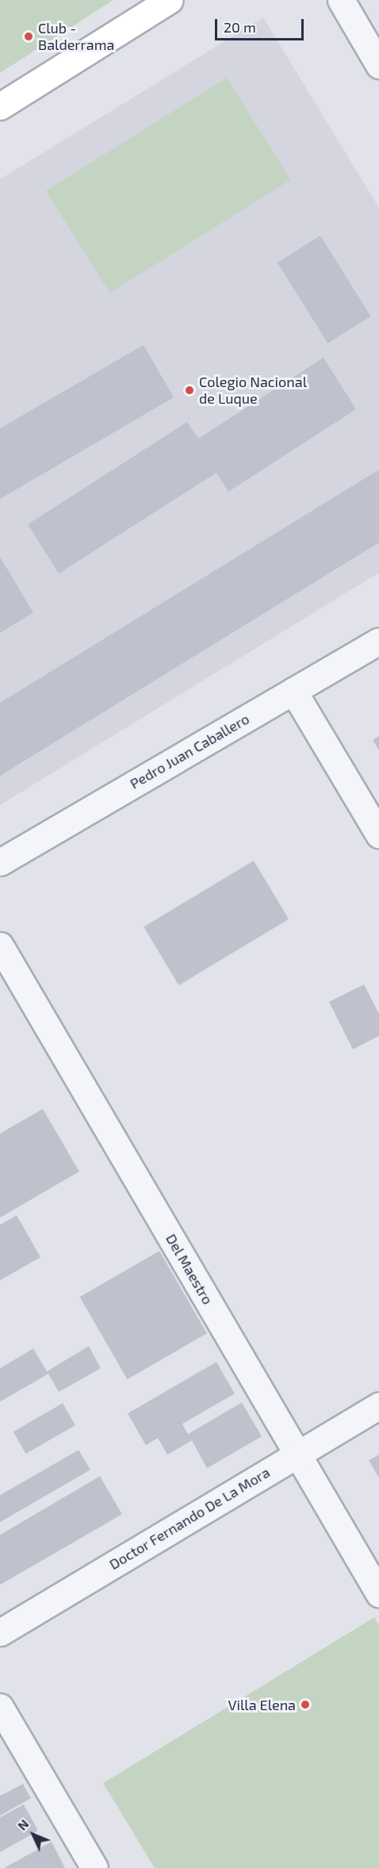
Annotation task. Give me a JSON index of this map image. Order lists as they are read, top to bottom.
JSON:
{
  "streets": {
    "street": ["Pedro Juan Caballero", "Del Maestro", "Doctor Fernando De La Mora"]
  },
  "crossings": [
    ["Del Maestro", "Doctor Fernando De La Mora"]
  ],
  "places": ["Club - Balderrama", "Colegio Nacional de Luque", "Villa Elena"],
  "scale_bar": "20 m",
  "north": "top left"
}
